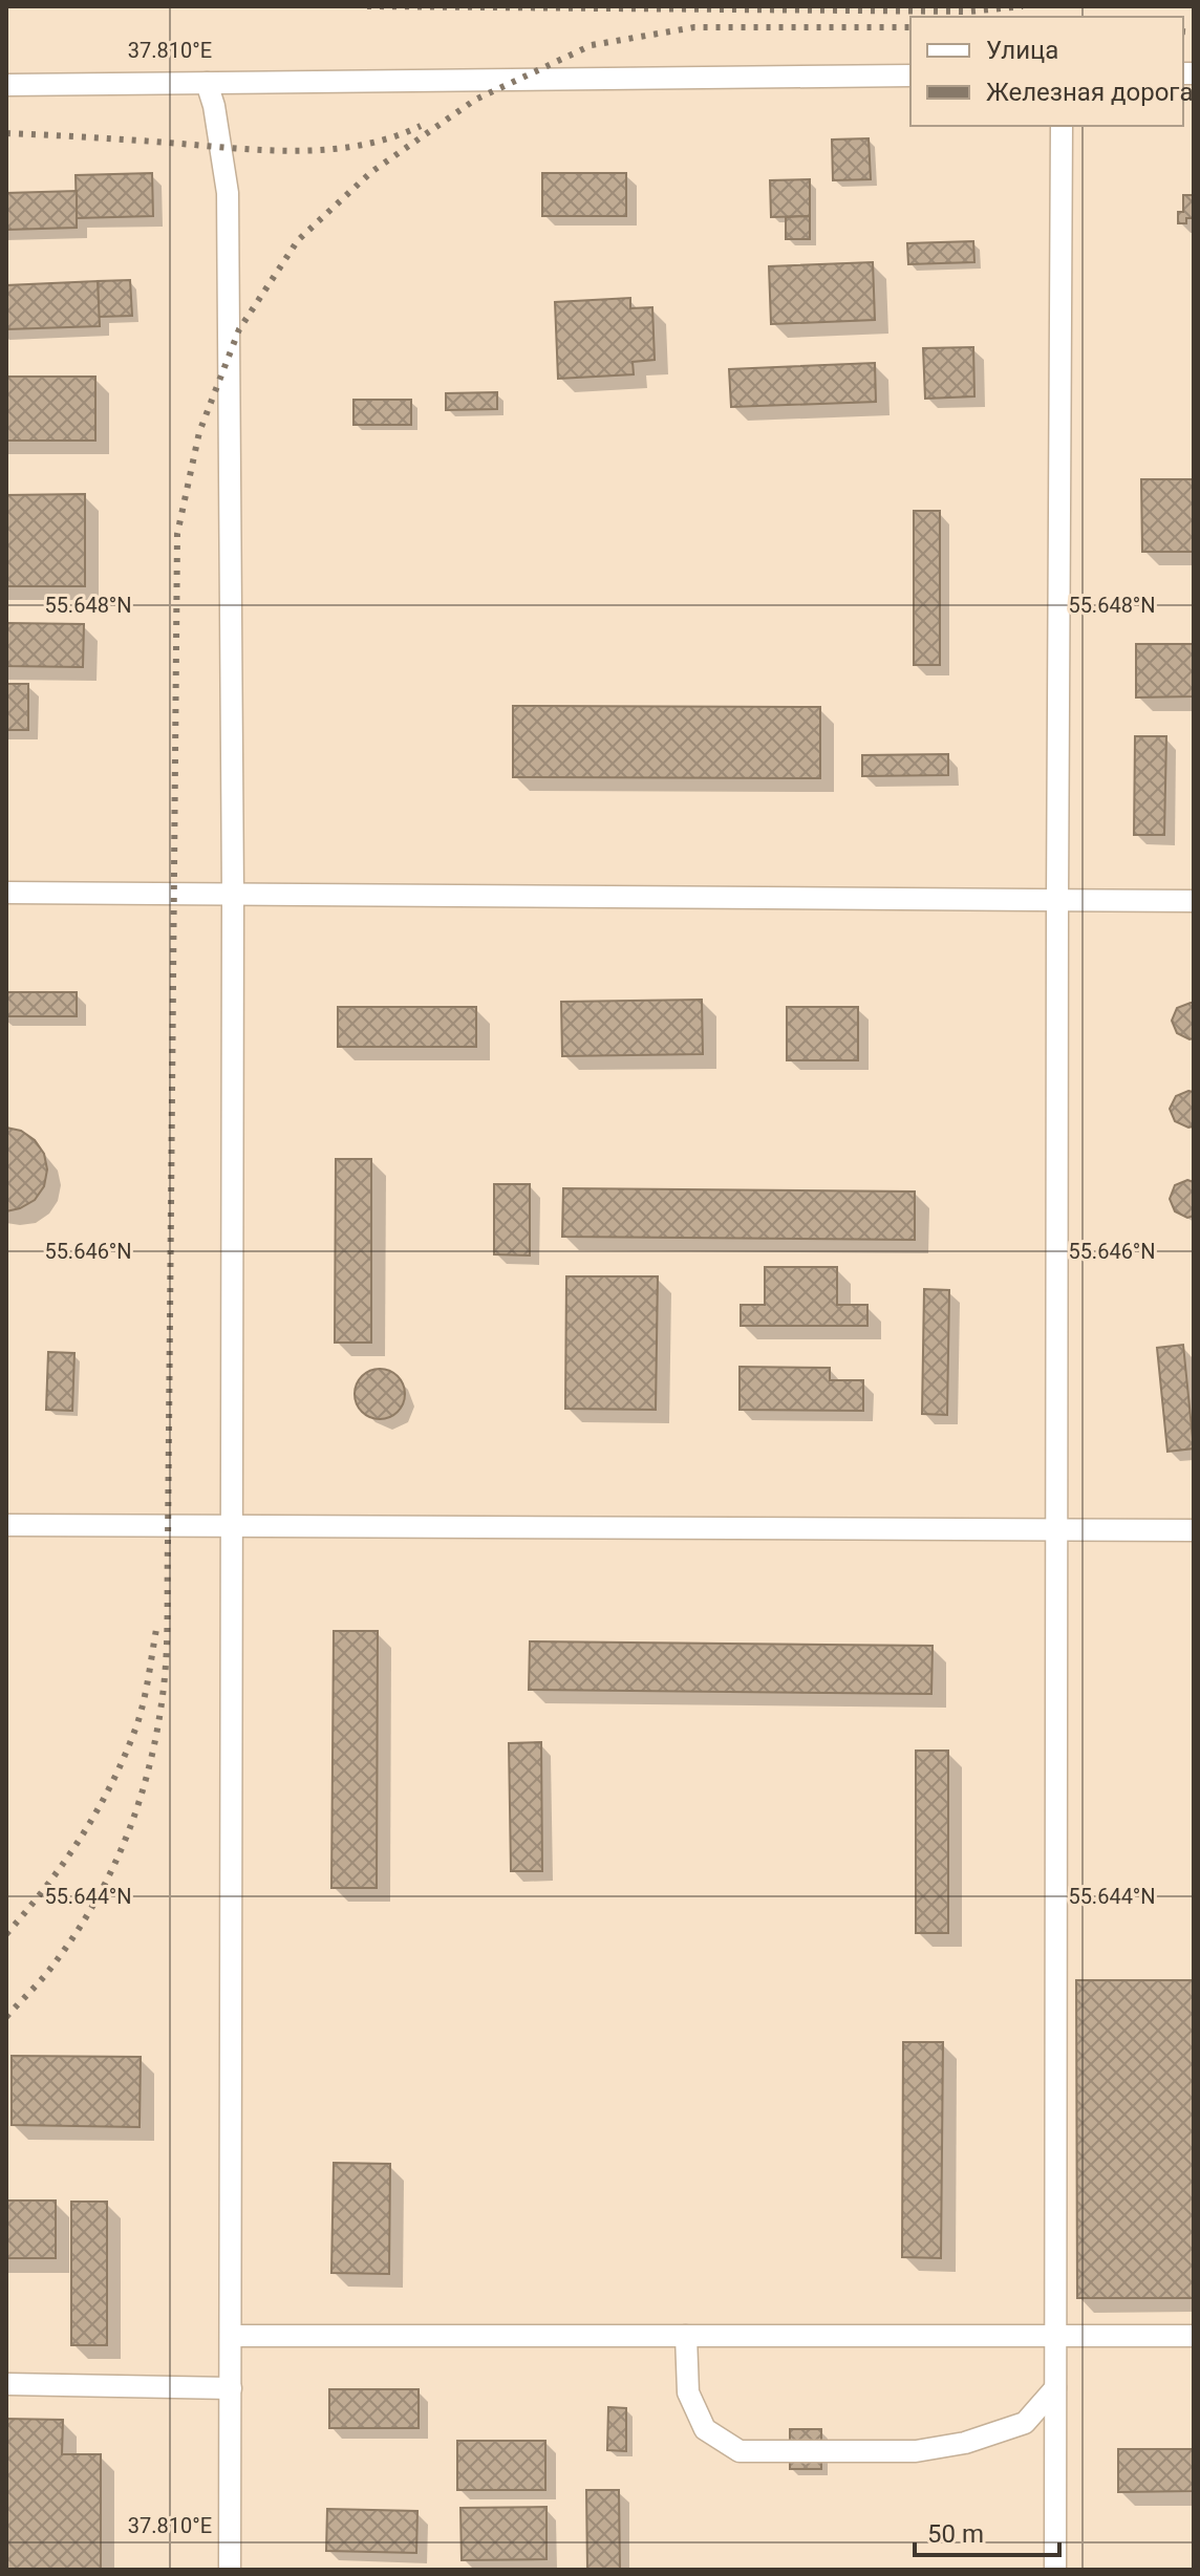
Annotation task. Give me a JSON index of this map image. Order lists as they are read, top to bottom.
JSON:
{
  "legend": ["Улица", "Железная дорога"],
  "scale_bar": "50 m",
  "coordinates": [
    "37.810°E",
    "55.648°N",
    "55.646°N",
    "55.644°N"
  ]
}
